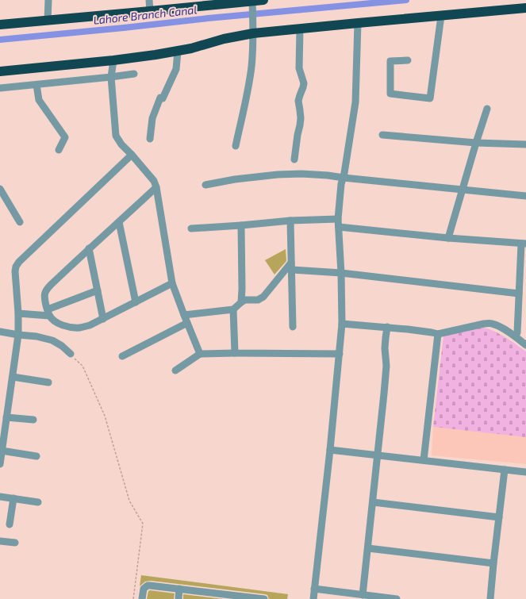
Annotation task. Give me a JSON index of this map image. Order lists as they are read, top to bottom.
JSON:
{
  "water": ["Lahore Branch Canal"]
}
